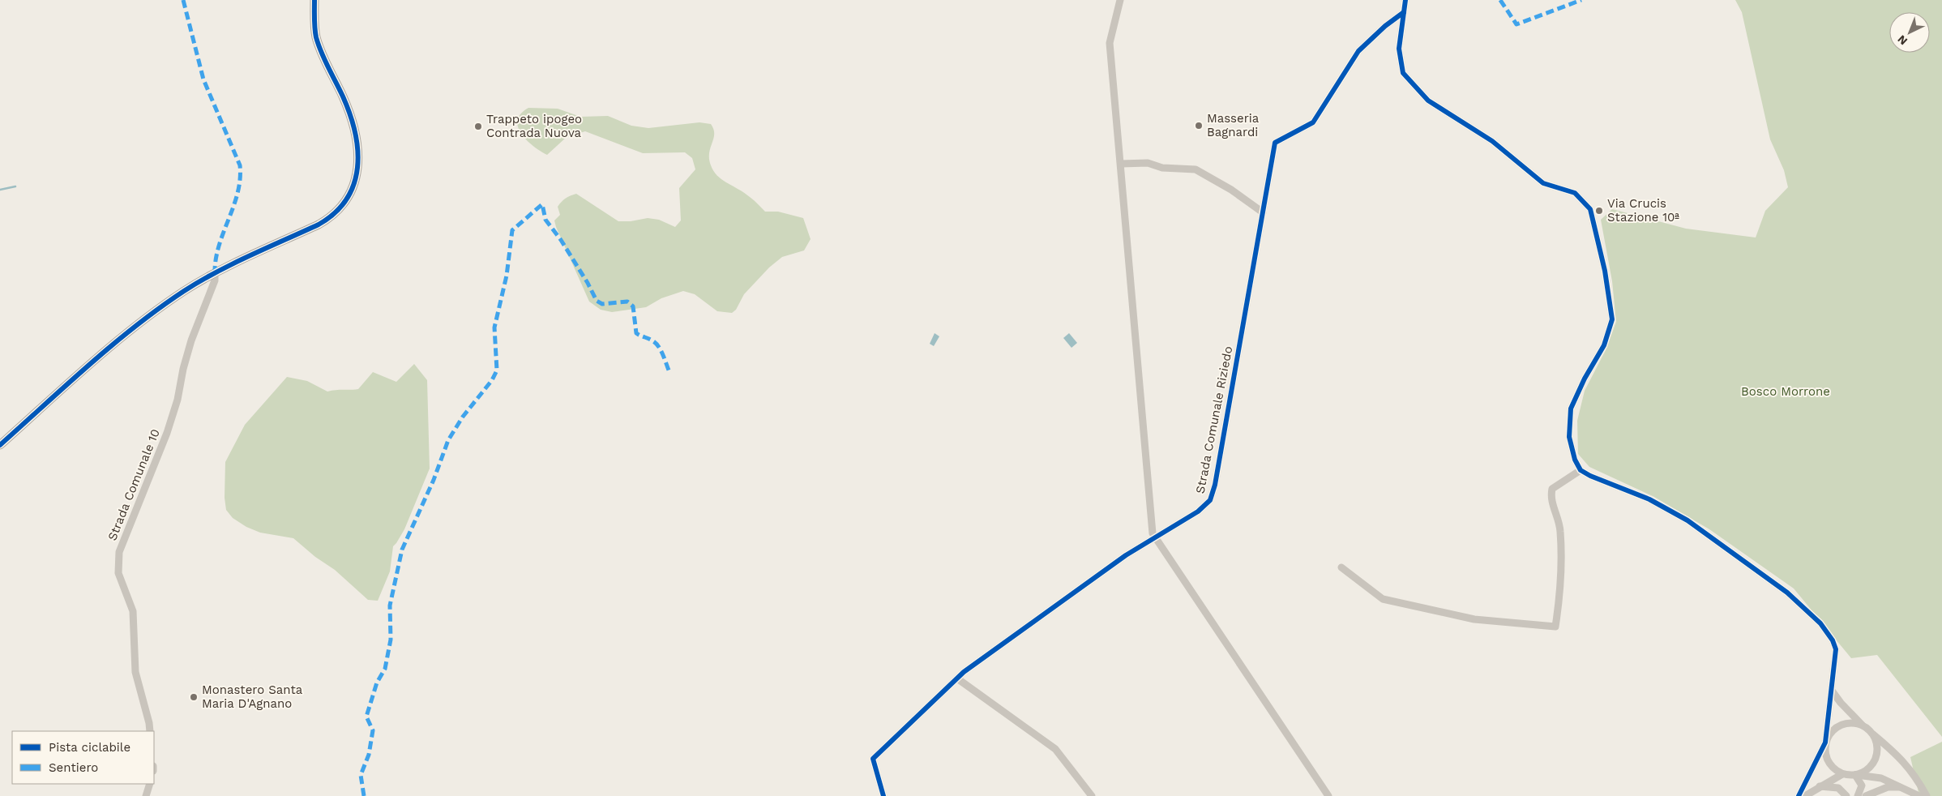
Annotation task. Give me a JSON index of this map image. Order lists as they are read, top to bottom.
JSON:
{
  "streets": {
    "street": ["Strada Comunale Riziedo", "Strada Comunale 10"]
  },
  "parks": ["Bosco Morrone"],
  "places": [
    "Masseria Bagnardi",
    "Trappeto ipogeo Contrada Nuova",
    "Via Crucis Stazione 10ª",
    "Monastero Santa Maria D'Agnano"
  ],
  "legend": ["Pista ciclabile", "Sentiero"],
  "north": "bottom left"
}
